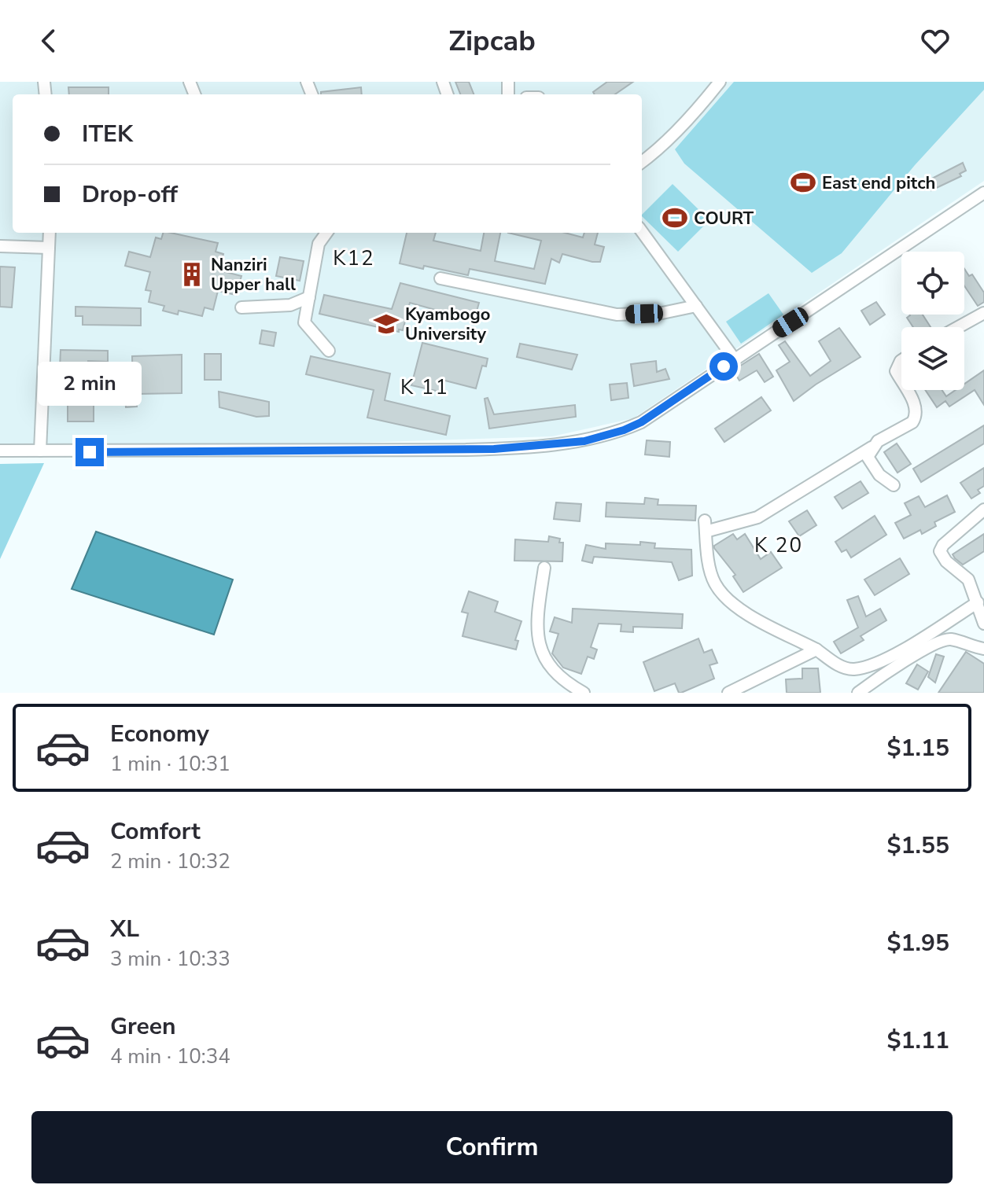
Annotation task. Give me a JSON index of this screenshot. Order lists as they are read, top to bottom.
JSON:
{
  "districts": ["K12", "K 11", "K 20"],
  "places": {
    "sports": ["East end pitch", "COURT"],
    "building": ["Nanziri Upper hall"],
    "school or university": ["Kyambogo University"]
  },
  "page": {
    "header": "Zipcab",
    "banner": ["ITEK", "Drop-off"],
    "bubble": "2 min",
    "list": [
      {
        "name": "Economy",
        "note": "1 min · 10:31",
        "value": "$1.15"
      },
      {
        "name": "Comfort",
        "note": "2 min · 10:32",
        "value": "$1.55"
      },
      {
        "name": "XL",
        "note": "3 min · 10:33",
        "value": "$1.95"
      },
      {
        "name": "Green",
        "note": "4 min · 10:34",
        "value": "$1.11"
      }
    ],
    "buttons": "Confirm"
  }
}
